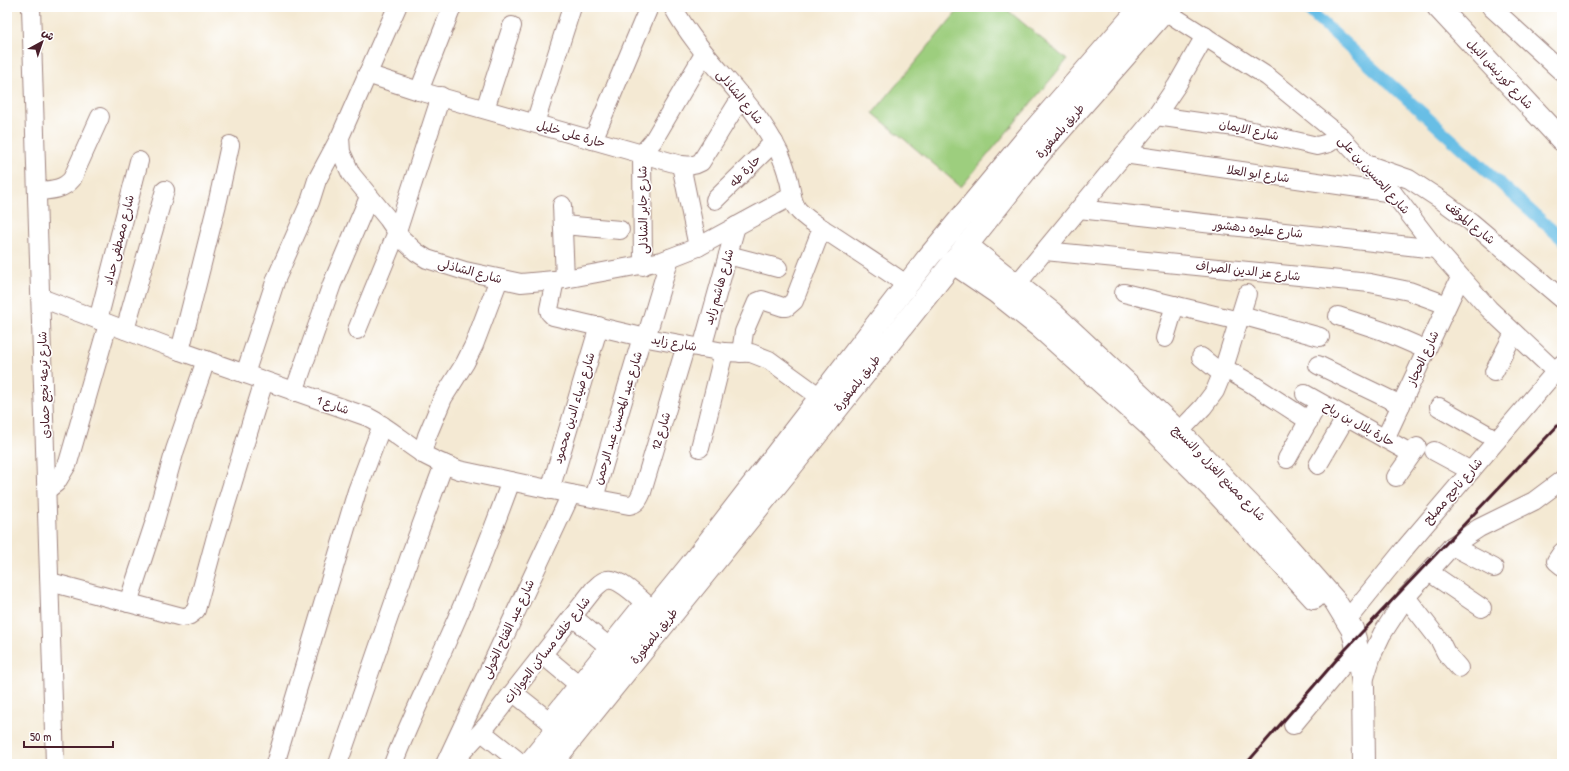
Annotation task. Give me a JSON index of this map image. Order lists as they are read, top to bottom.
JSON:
{
  "streets": {
    "main road": ["شارع كورنيش النيل", "طريق بلصفورة", "شارع مصنع الغزل و النسيج"],
    "street": [
      "شارع الشاذلى",
      "شارع الايمان",
      "حارة على خليل",
      "حارة طه",
      "شارع ابو العلا",
      "شارع الحسين بن على",
      "شارع جابر الشاذلى",
      "شارع الموقف",
      "شارع عليوه دهشور",
      "شارع مصطفى حداد",
      "شارع عز الدين الصراف",
      "شارع هاشم زايد",
      "شارع زايد",
      "شارع الحجاز",
      "شارع ترعه نجع حمادى",
      "شارع 1",
      "شارع ضياء الدين محمود",
      "شارع عبد المحسن عبد الرحمن",
      "حارة بلال بن رباح",
      "شارع 12",
      "شارع ناجح مصلح",
      "شارع عبد الفتاح الخولى",
      "شارع خلف مساكن الجوازات"
    ]
  },
  "crossings": [
    ["شارع الشاذلى", "طريق بلصفورة"],
    ["شارع الشاذلى", "حارة على خليل"],
    ["شارع الشاذلى", "حارة طه"],
    ["شارع الشاذلى", "شارع جابر الشاذلى"],
    ["شارع الشاذلى", "شارع هاشم زايد"],
    ["شارع الشاذلى", "شارع زايد"],
    ["شارع الشاذلى", "شارع عبد المحسن عبد الرحمن"],
    ["شارع الايمان", "شارع الحسين بن على"],
    ["طريق بلصفورة", "شارع الحسين بن على"],
    ["طريق بلصفورة", "شارع زايد"],
    ["طريق بلصفورة", "شارع مصنع الغزل و النسيج"],
    ["طريق بلصفورة", "شارع خلف مساكن الجوازات"],
    ["حارة على خليل", "شارع جابر الشاذلى"],
    ["شارع ابو العلا", "شارع الحسين بن على"],
    ["شارع الحسين بن على", "شارع الموقف"],
    ["شارع الحسين بن على", "شارع عليوه دهشور"],
    ["شارع الحسين بن على", "شارع الحجاز"],
    ["شارع الحسين بن على", "شارع ناجح مصلح"],
    ["شارع مصطفى حداد", "شارع ترعه نجع حمادى"],
    ["شارع مصطفى حداد", "شارع 1"],
    ["شارع عز الدين الصراف", "شارع الحجاز"],
    ["شارع هاشم زايد", "شارع زايد"],
    ["شارع هاشم زايد", "شارع 12"],
    ["شارع زايد", "شارع ضياء الدين محمود"],
    ["شارع زايد", "شارع عبد المحسن عبد الرحمن"],
    ["شارع زايد", "شارع 12"],
    ["شارع الحجاز", "حارة بلال بن رباح"],
    ["شارع ترعه نجع حمادى", "شارع 1"],
    ["شارع 1", "شارع ضياء الدين محمود"],
    ["شارع 1", "شارع عبد المحسن عبد الرحمن"],
    ["شارع 1", "شارع 12"],
    ["شارع 1", "شارع عبد الفتاح الخولى"],
    ["شارع مصنع الغزل و النسيج", "شارع ناجح مصلح"]
  ],
  "scale_bar": "50 m",
  "north": "top right"
}
